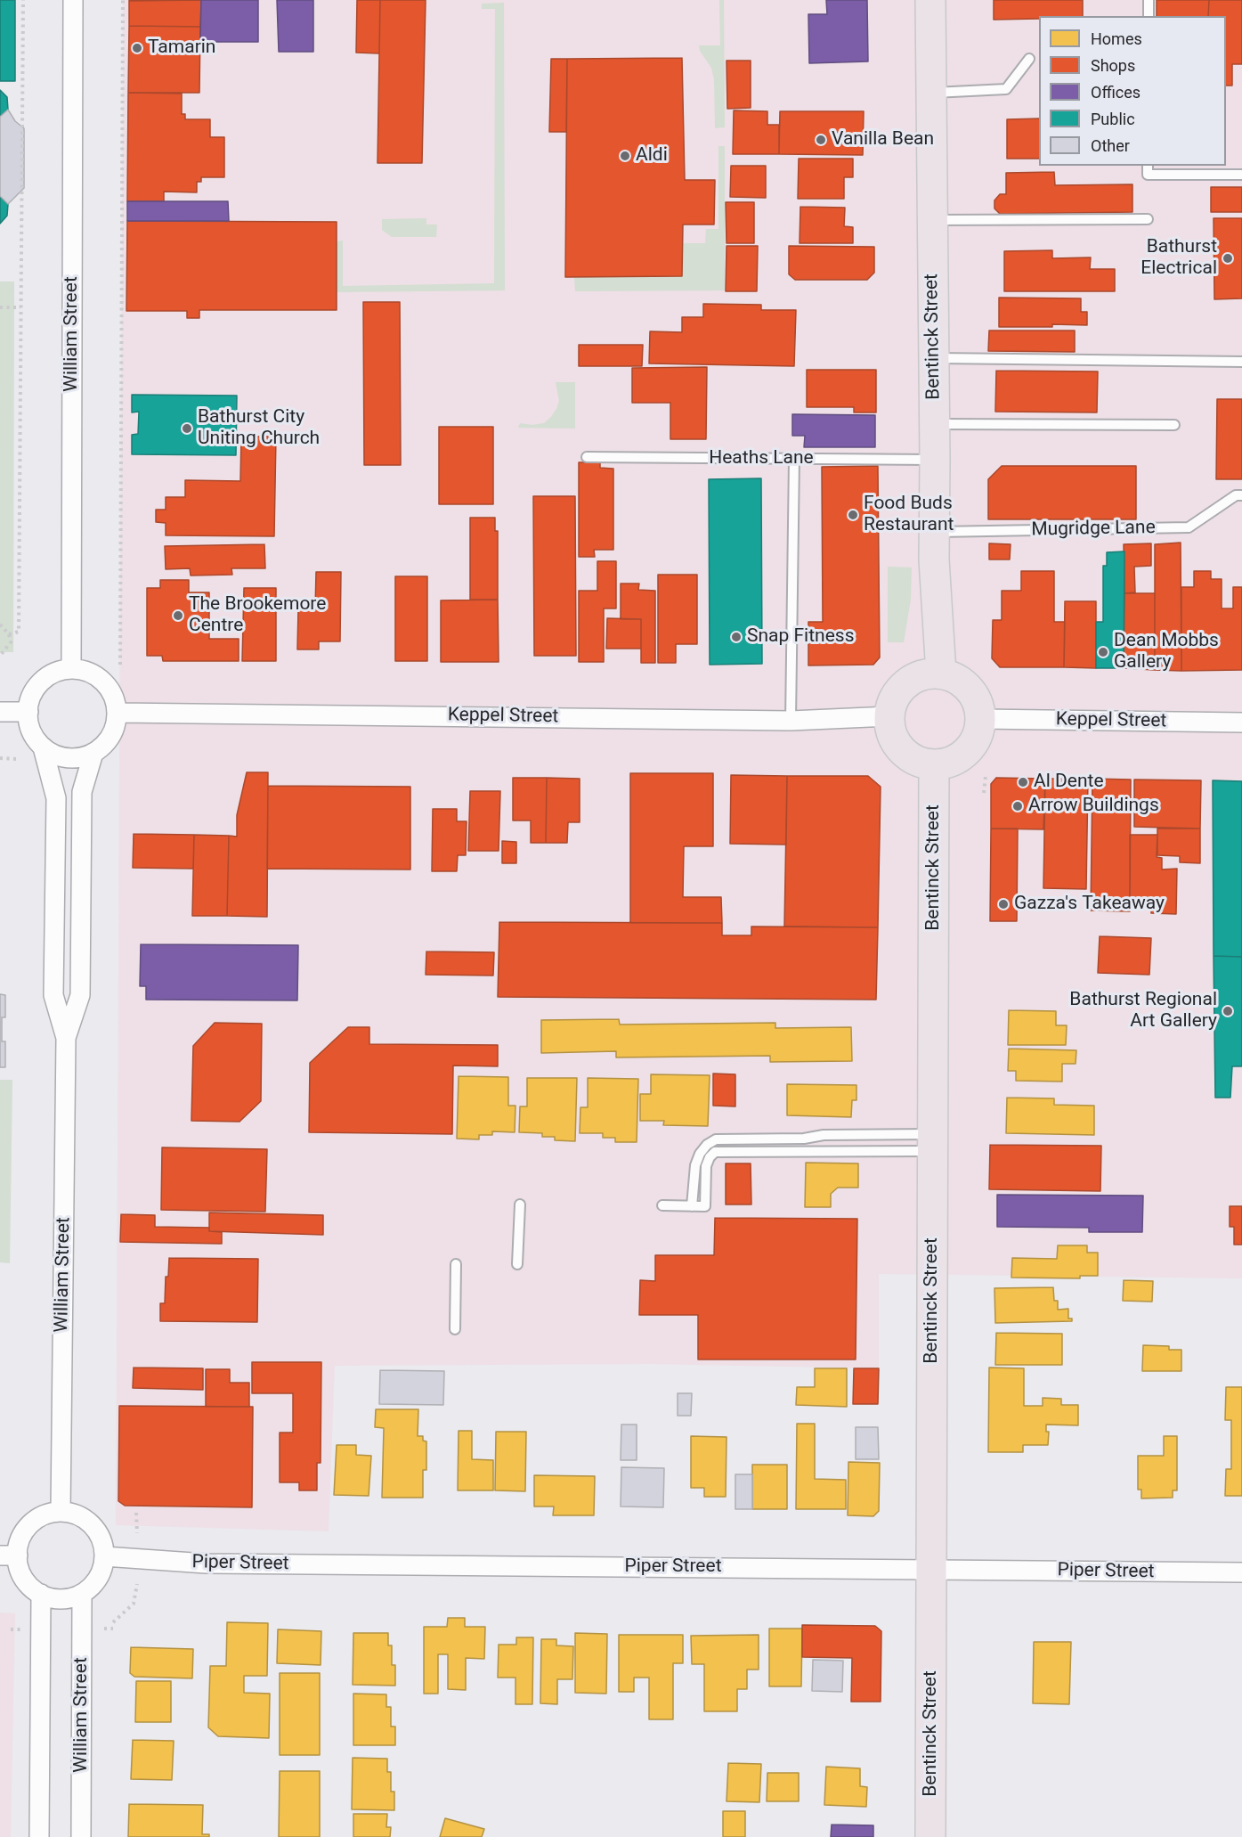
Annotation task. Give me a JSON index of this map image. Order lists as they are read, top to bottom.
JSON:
{
  "streets": {
    "main road": ["Bentinck Street"],
    "street": ["William Street", "Keppel Street", "Piper Street"],
    "lane": ["Heaths Lane", "Mugridge Lane"]
  },
  "crossings": [
    ["William Street", "Keppel Street"],
    ["William Street", "Piper Street"],
    ["Bentinck Street", "Heaths Lane"],
    ["Bentinck Street", "Mugridge Lane"],
    ["Bentinck Street", "Keppel Street"],
    ["Bentinck Street", "Piper Street"]
  ],
  "places": [
    "Tamarin",
    "Vanilla Bean",
    "Aldi",
    "Bathurst Electrical",
    "Bathurst City Uniting Church",
    "Food Buds Restaurant",
    "The Brookemore Centre",
    "Snap Fitness",
    "Dean Mobbs Gallery",
    "Al Dente",
    "Arrow Buildings",
    "Gazza's Takeaway",
    "Bathurst Regional Art Gallery"
  ],
  "legend": [
    "Homes",
    "Shops",
    "Offices",
    "Public",
    "Other"
  ]
}
